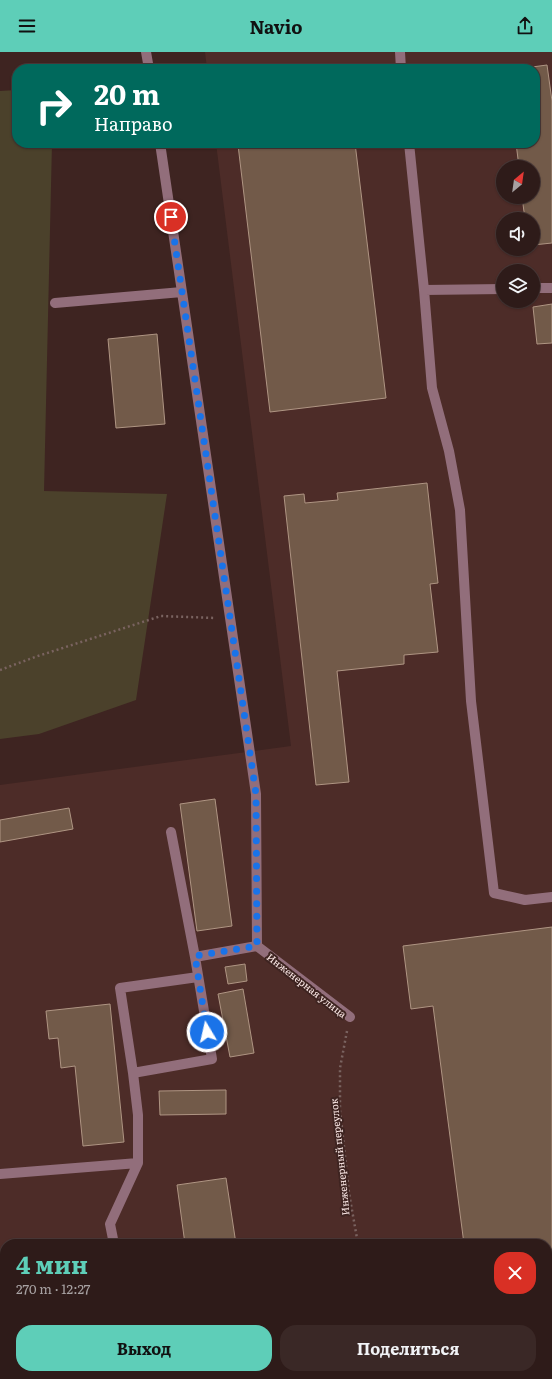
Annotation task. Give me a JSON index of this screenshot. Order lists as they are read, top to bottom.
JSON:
{
  "streets": {
    "street": ["Инженерная улица"],
    "path": ["Инженерный переулок"]
  },
  "crossings": [
    ["Инженерная улица", "Инженерный переулок"]
  ],
  "north": "top right",
  "page": {
    "header": "Navio",
    "turn": ["20 m", "Направо"],
    "heading": ["4 мин", "270 m · 12:27"],
    "buttons": ["Выход", "Поделиться"]
  }
}
